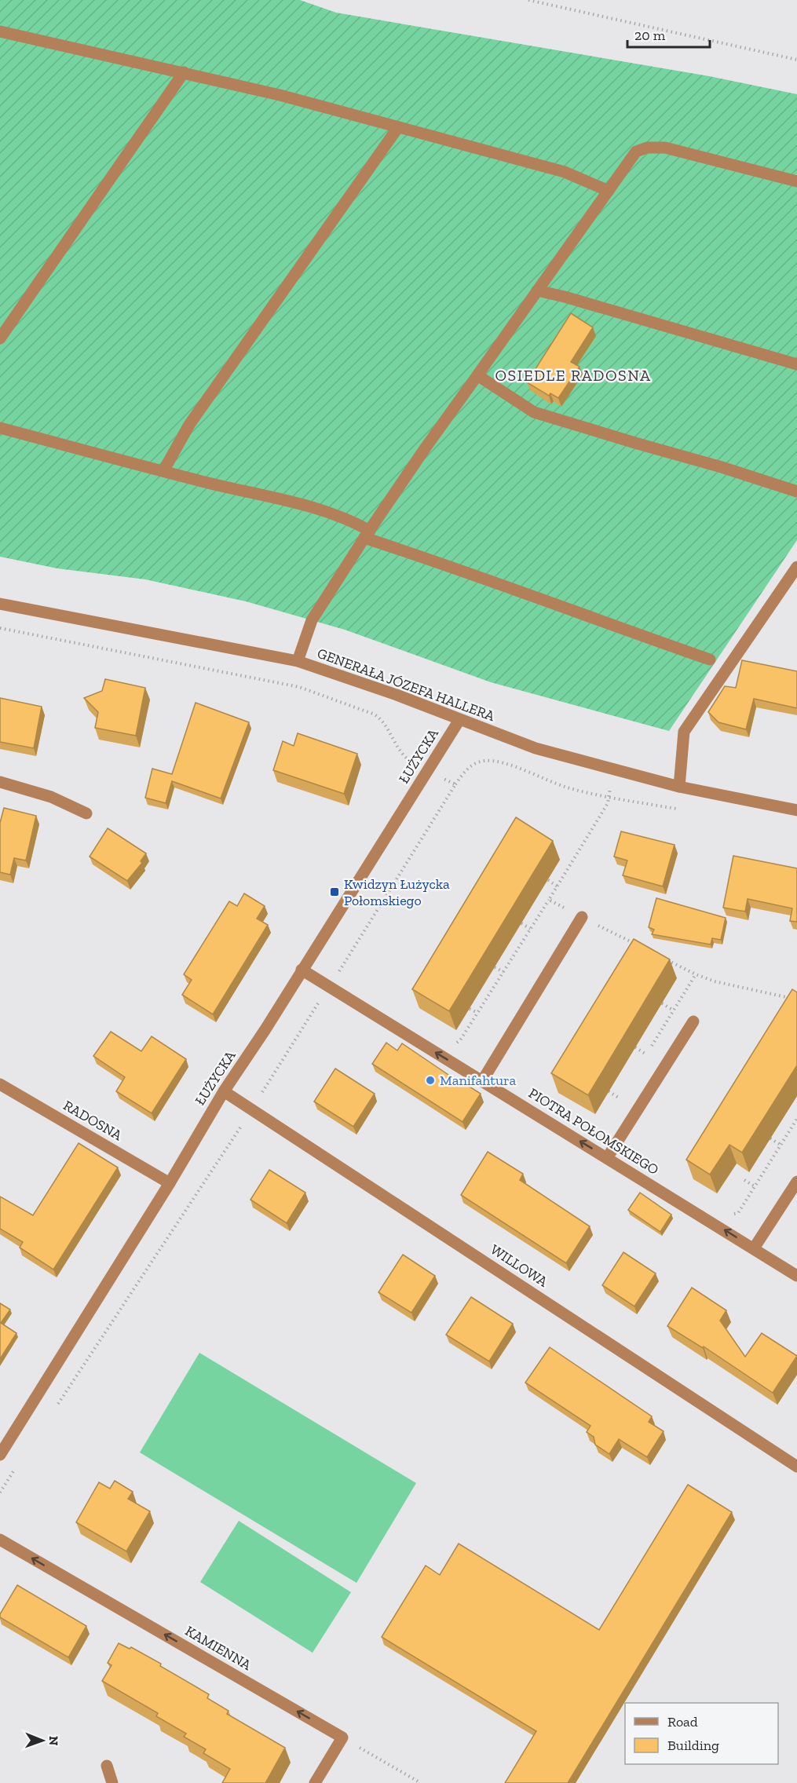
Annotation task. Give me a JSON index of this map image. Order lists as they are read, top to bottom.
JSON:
{
  "streets": {
    "street": [
      "GENERAŁA JÓZEFA HALLERA",
      "ŁUŻYCKA",
      "RADOSNA",
      "PIOTRA POŁOMSKIEGO",
      "WILLOWA",
      "KAMIENNA"
    ]
  },
  "crossings": [
    ["GENERAŁA JÓZEFA HALLERA", "ŁUŻYCKA"],
    ["ŁUŻYCKA", "RADOSNA"],
    ["ŁUŻYCKA", "PIOTRA POŁOMSKIEGO"],
    ["ŁUŻYCKA", "WILLOWA"]
  ],
  "one_way": ["PIOTRA POŁOMSKIEGO", "KAMIENNA"],
  "districts": ["OSIEDLE RADOSNA"],
  "places": {
    "transit": ["Kwidzyn Łużycka Połomskiego"],
    "other": ["Manifahtura"]
  },
  "legend": ["Road", "Building"],
  "scale_bar": "20 m",
  "north": "right"
}
